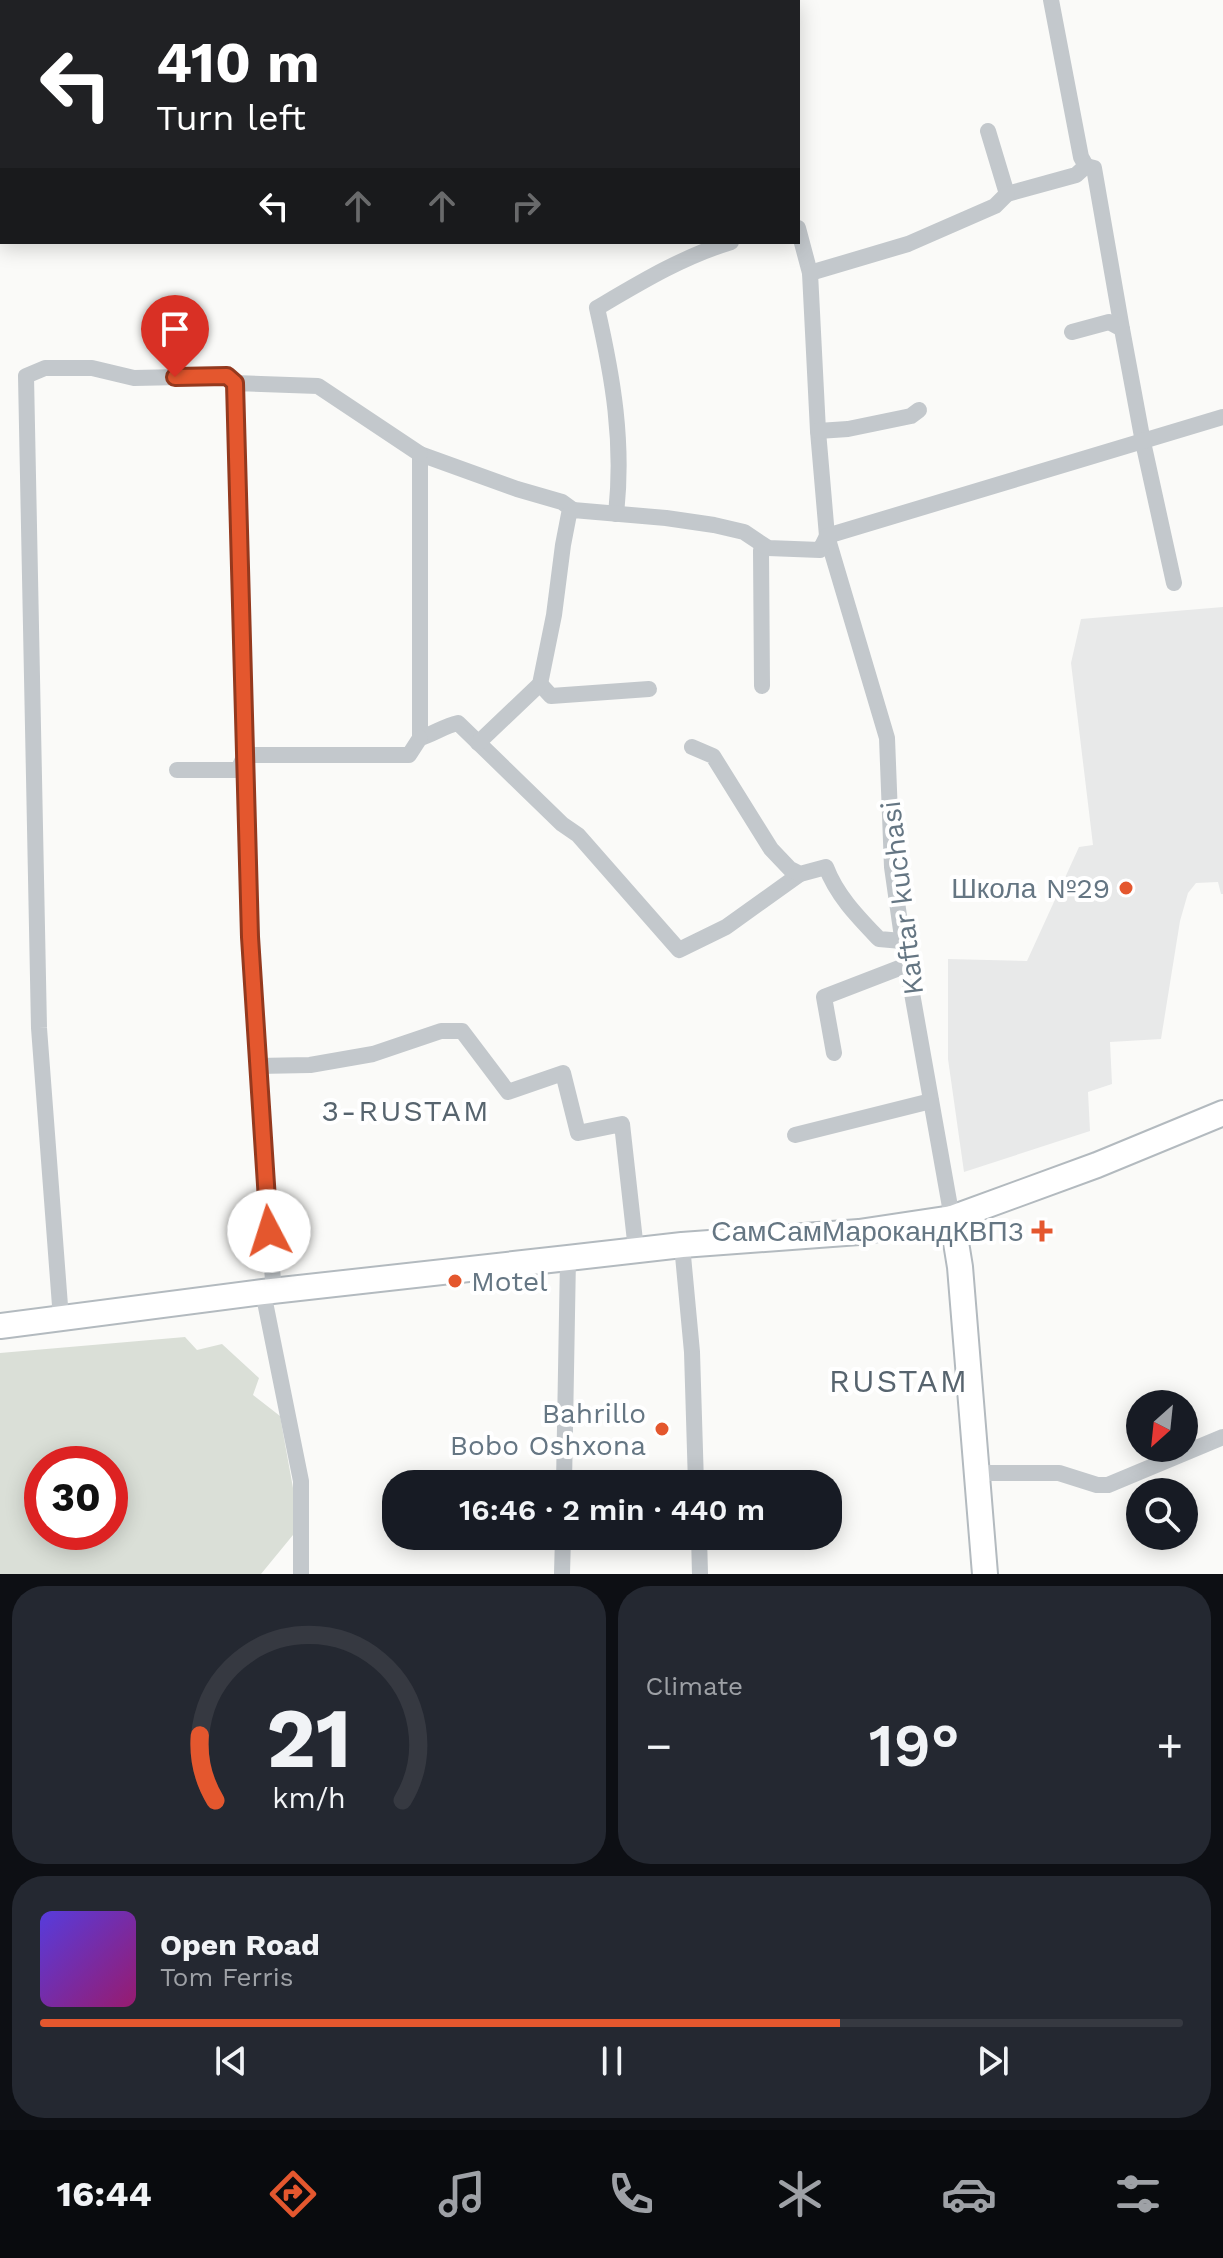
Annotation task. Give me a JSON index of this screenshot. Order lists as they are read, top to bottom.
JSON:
{
  "streets": {
    "main road": ["Kaftar kuchasi"]
  },
  "districts": ["3-RUSTAM", "RUSTAM"],
  "places": {
    "other": ["Школа №29", "Motel", "Bahrillo Bobo Oshxona"],
    "health": ["СамСамМарокандКВП3"]
  },
  "north": "bottom left",
  "page": {
    "turn": ["410 m", "Turn left"],
    "limit": "30",
    "trip": "16:46 · 2 min · 440 m",
    "tile": "Climate",
    "heat": ["−", "19°", "+"],
    "song": ["Open Road", "Tom Ferris"],
    "tabs": "16:44",
    "gauge": ["21", "km/h"]
  }
}
